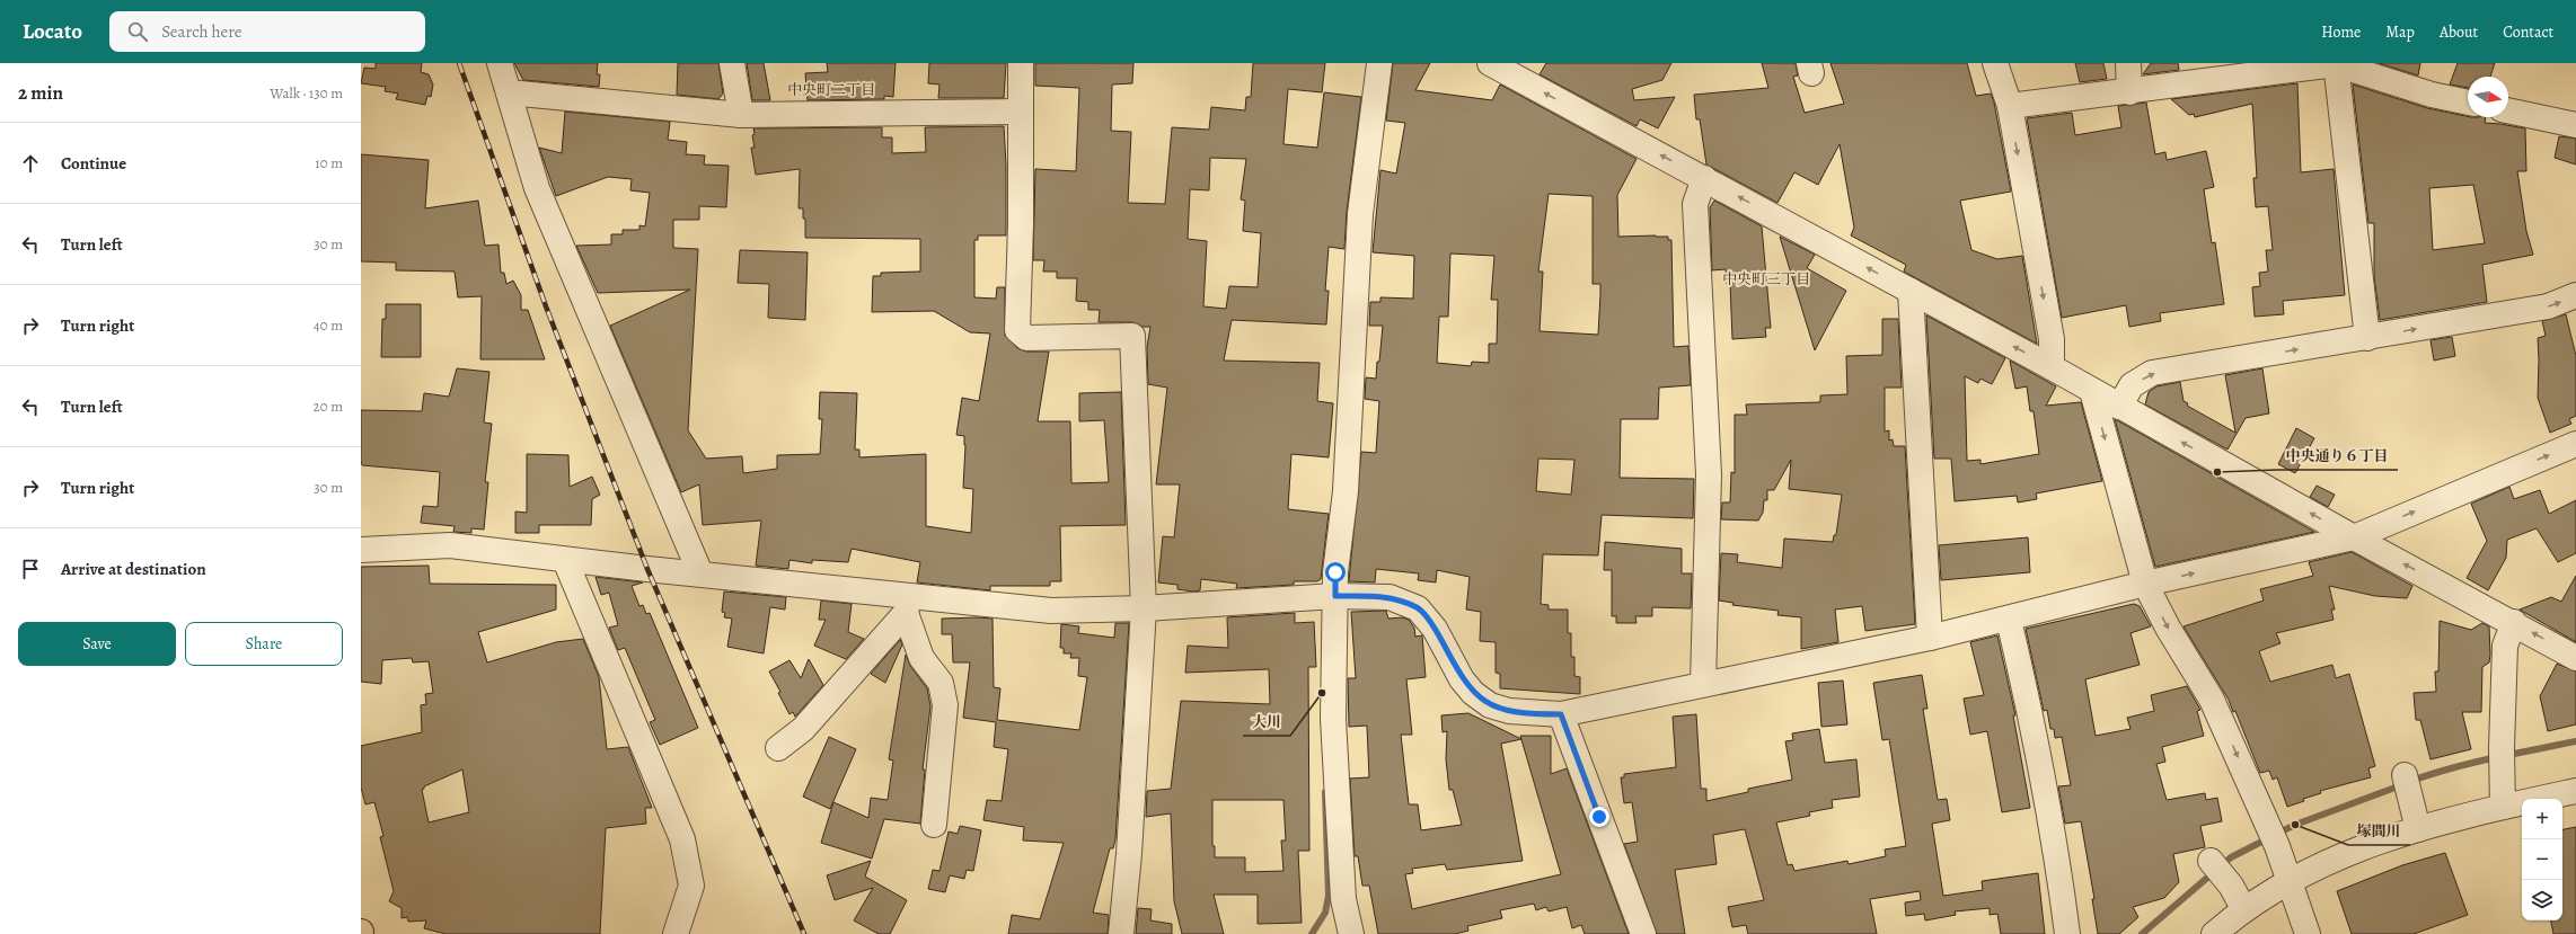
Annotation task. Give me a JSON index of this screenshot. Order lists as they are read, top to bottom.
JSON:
{
  "districts": ["中央町二丁目", "中央町三丁目"],
  "places": ["中央通り６丁目", "大川", "塚間川"],
  "north": "right",
  "page": {
    "header": "Locato",
    "search": "Search here",
    "nav": [
      "Home",
      "Map",
      "About",
      "Contact"
    ],
    "heading": ["2 min", "Walk · 130 m"],
    "list": [
      ["Continue", "10 m"],
      ["Turn left", "30 m"],
      ["Turn right", "40 m"],
      ["Turn left", "20 m"],
      ["Turn right", "30 m"],
      "Arrive at destination"
    ],
    "buttons": ["Save", "Share"],
    "map_buttons": ["+", "−"]
  }
}
